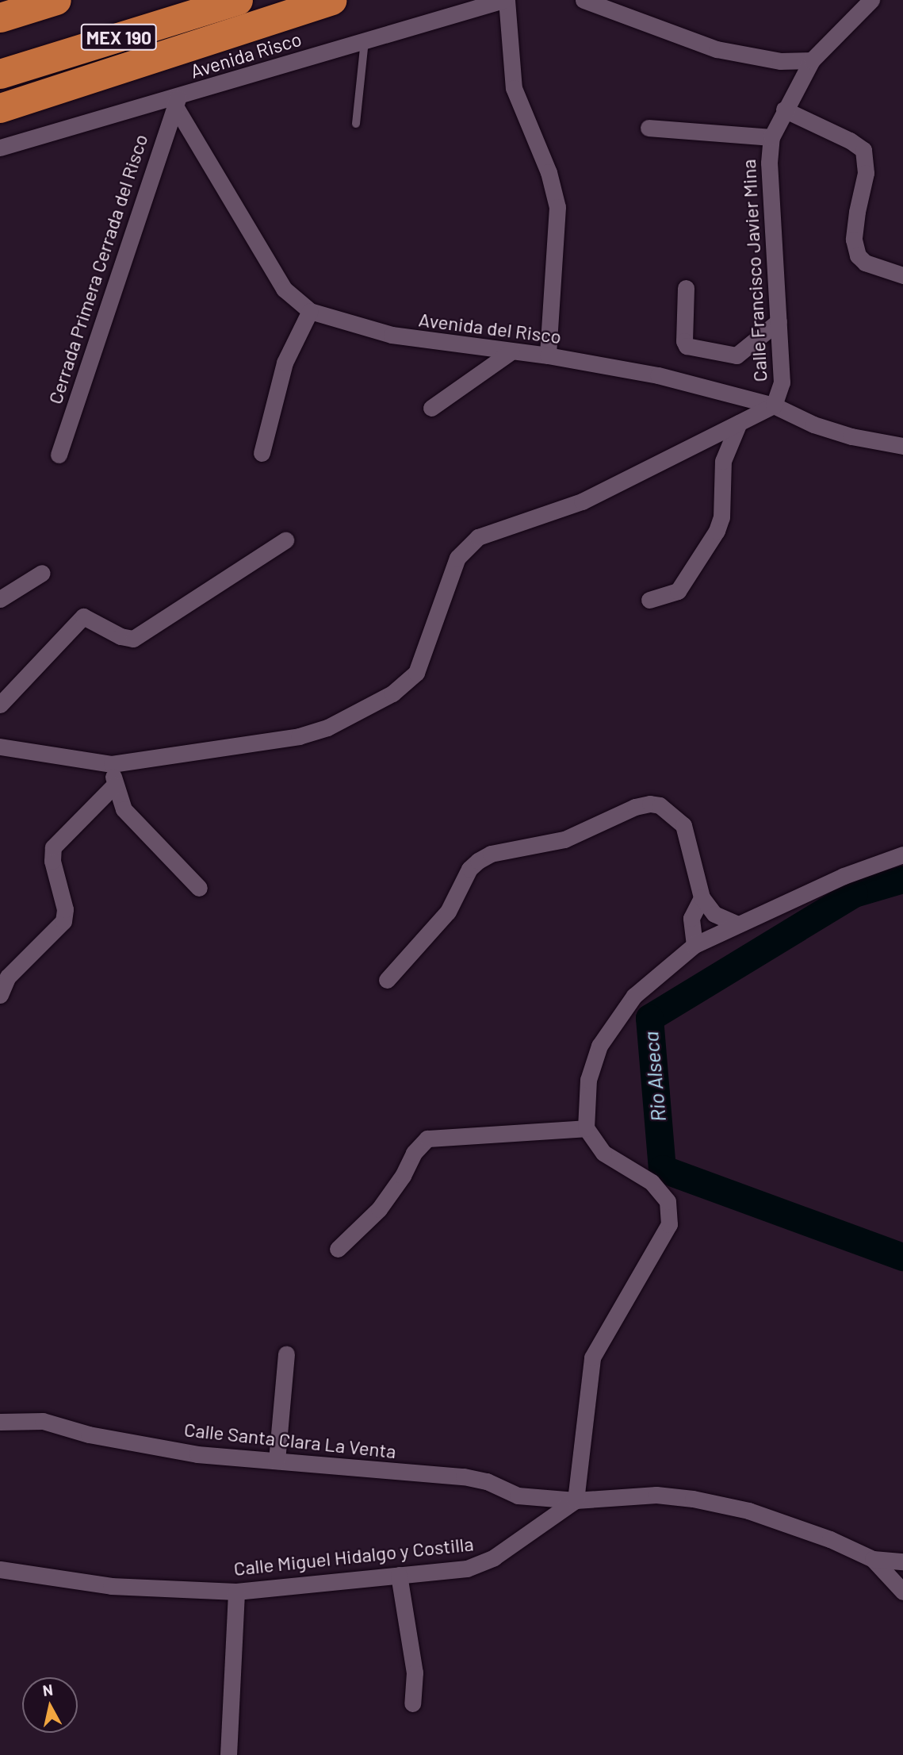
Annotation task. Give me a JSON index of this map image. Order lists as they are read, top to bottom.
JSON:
{
  "streets": {
    "highway": ["MEX 190"],
    "street": [
      "Avenida Risco",
      "Cerrada Primera Cerrada del Risco",
      "Calle Francisco Javier Mina",
      "Avenida del Risco",
      "Calle Santa Clara La Venta",
      "Calle Miguel Hidalgo y Costilla"
    ]
  },
  "crossings": [
    ["Avenida Risco", "Cerrada Primera Cerrada del Risco"],
    ["Avenida Risco", "Avenida del Risco"],
    ["Cerrada Primera Cerrada del Risco", "Avenida del Risco"],
    ["Calle Francisco Javier Mina", "Avenida del Risco"],
    ["Calle Santa Clara La Venta", "Calle Miguel Hidalgo y Costilla"]
  ],
  "water": ["Rio Alseca"],
  "north": "top"
}
